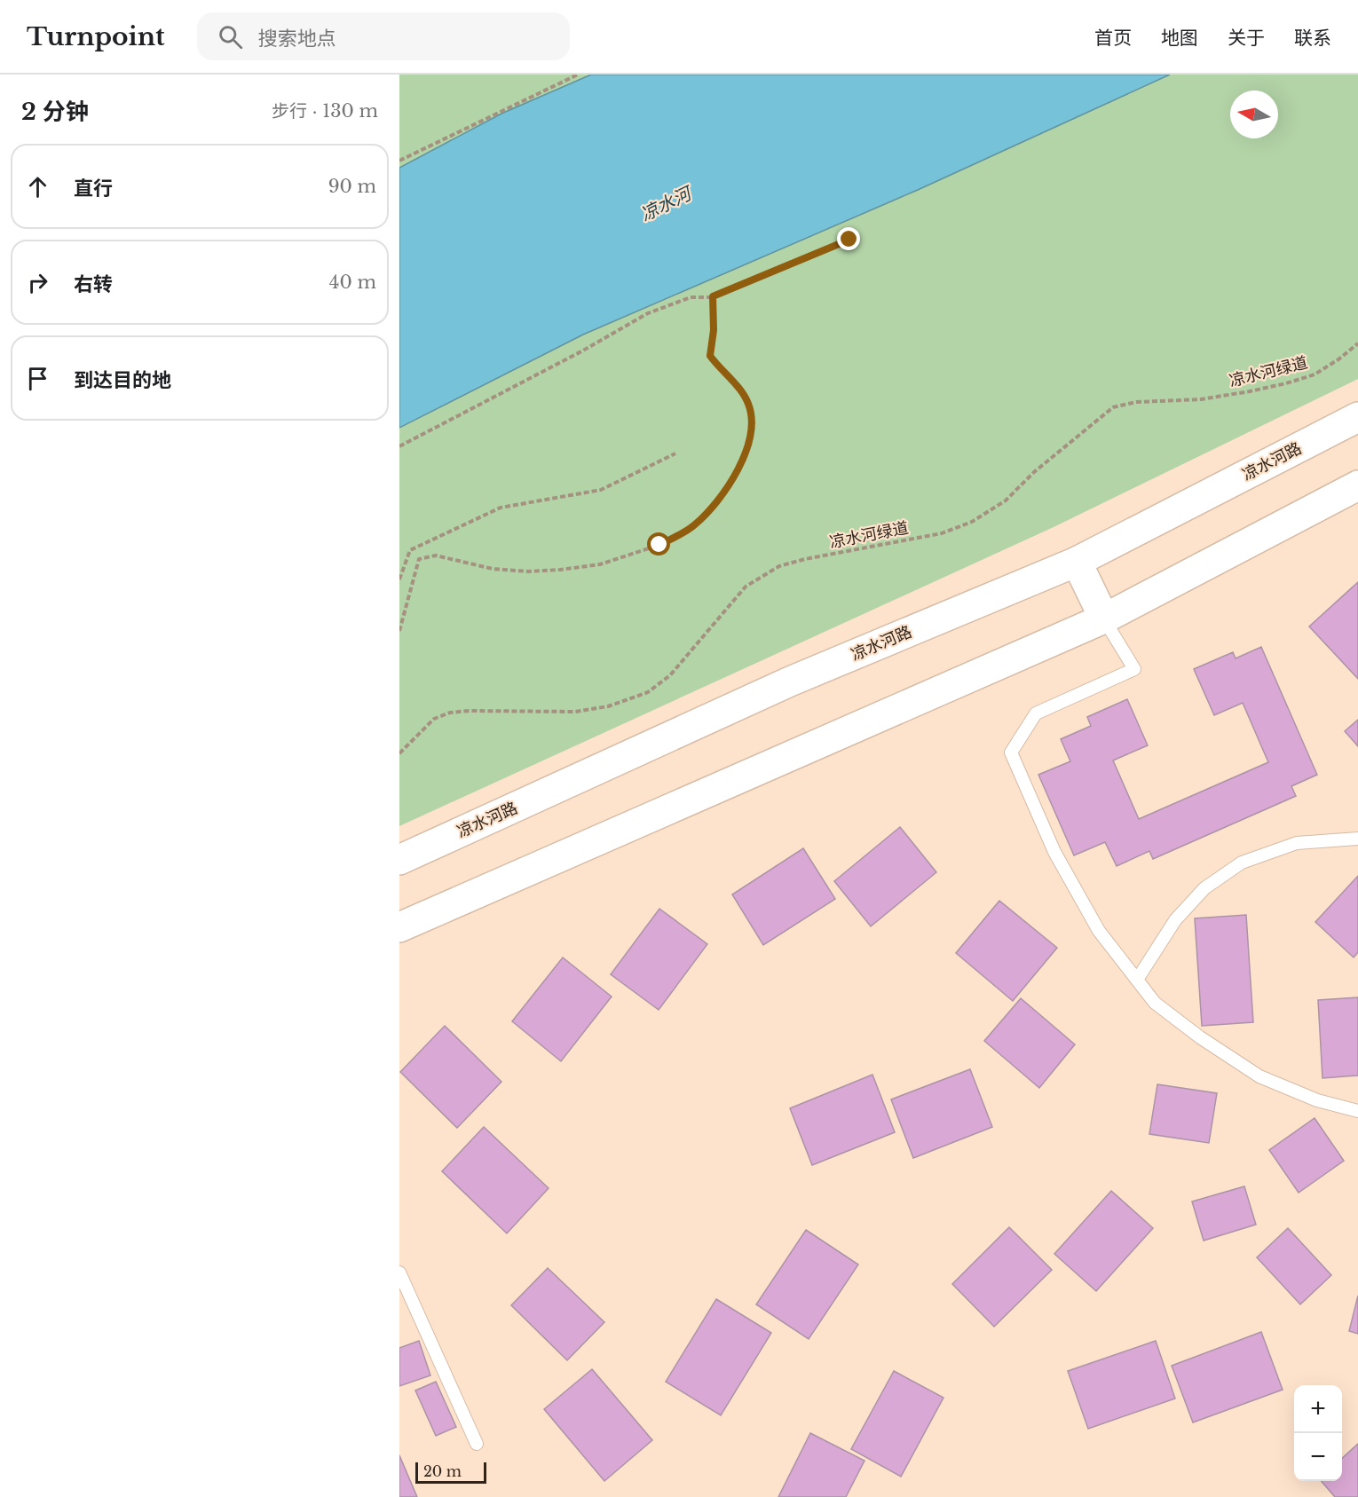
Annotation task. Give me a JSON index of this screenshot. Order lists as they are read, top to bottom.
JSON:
{
  "streets": {
    "street": ["凉水河路"],
    "path": ["凉水河绿道"]
  },
  "water": ["凉水河"],
  "scale_bar": "20 m",
  "north": "left",
  "page": {
    "header": "Turnpoint",
    "search": "搜索地点",
    "nav": [
      "首页",
      "地图",
      "关于",
      "联系"
    ],
    "heading": ["2 分钟", "步行 · 130 m"],
    "list": [
      ["直行", "90 m"],
      ["右转", "40 m"],
      "到达目的地"
    ],
    "map_buttons": ["+", "−"],
    "scale": "20 m"
  }
}
